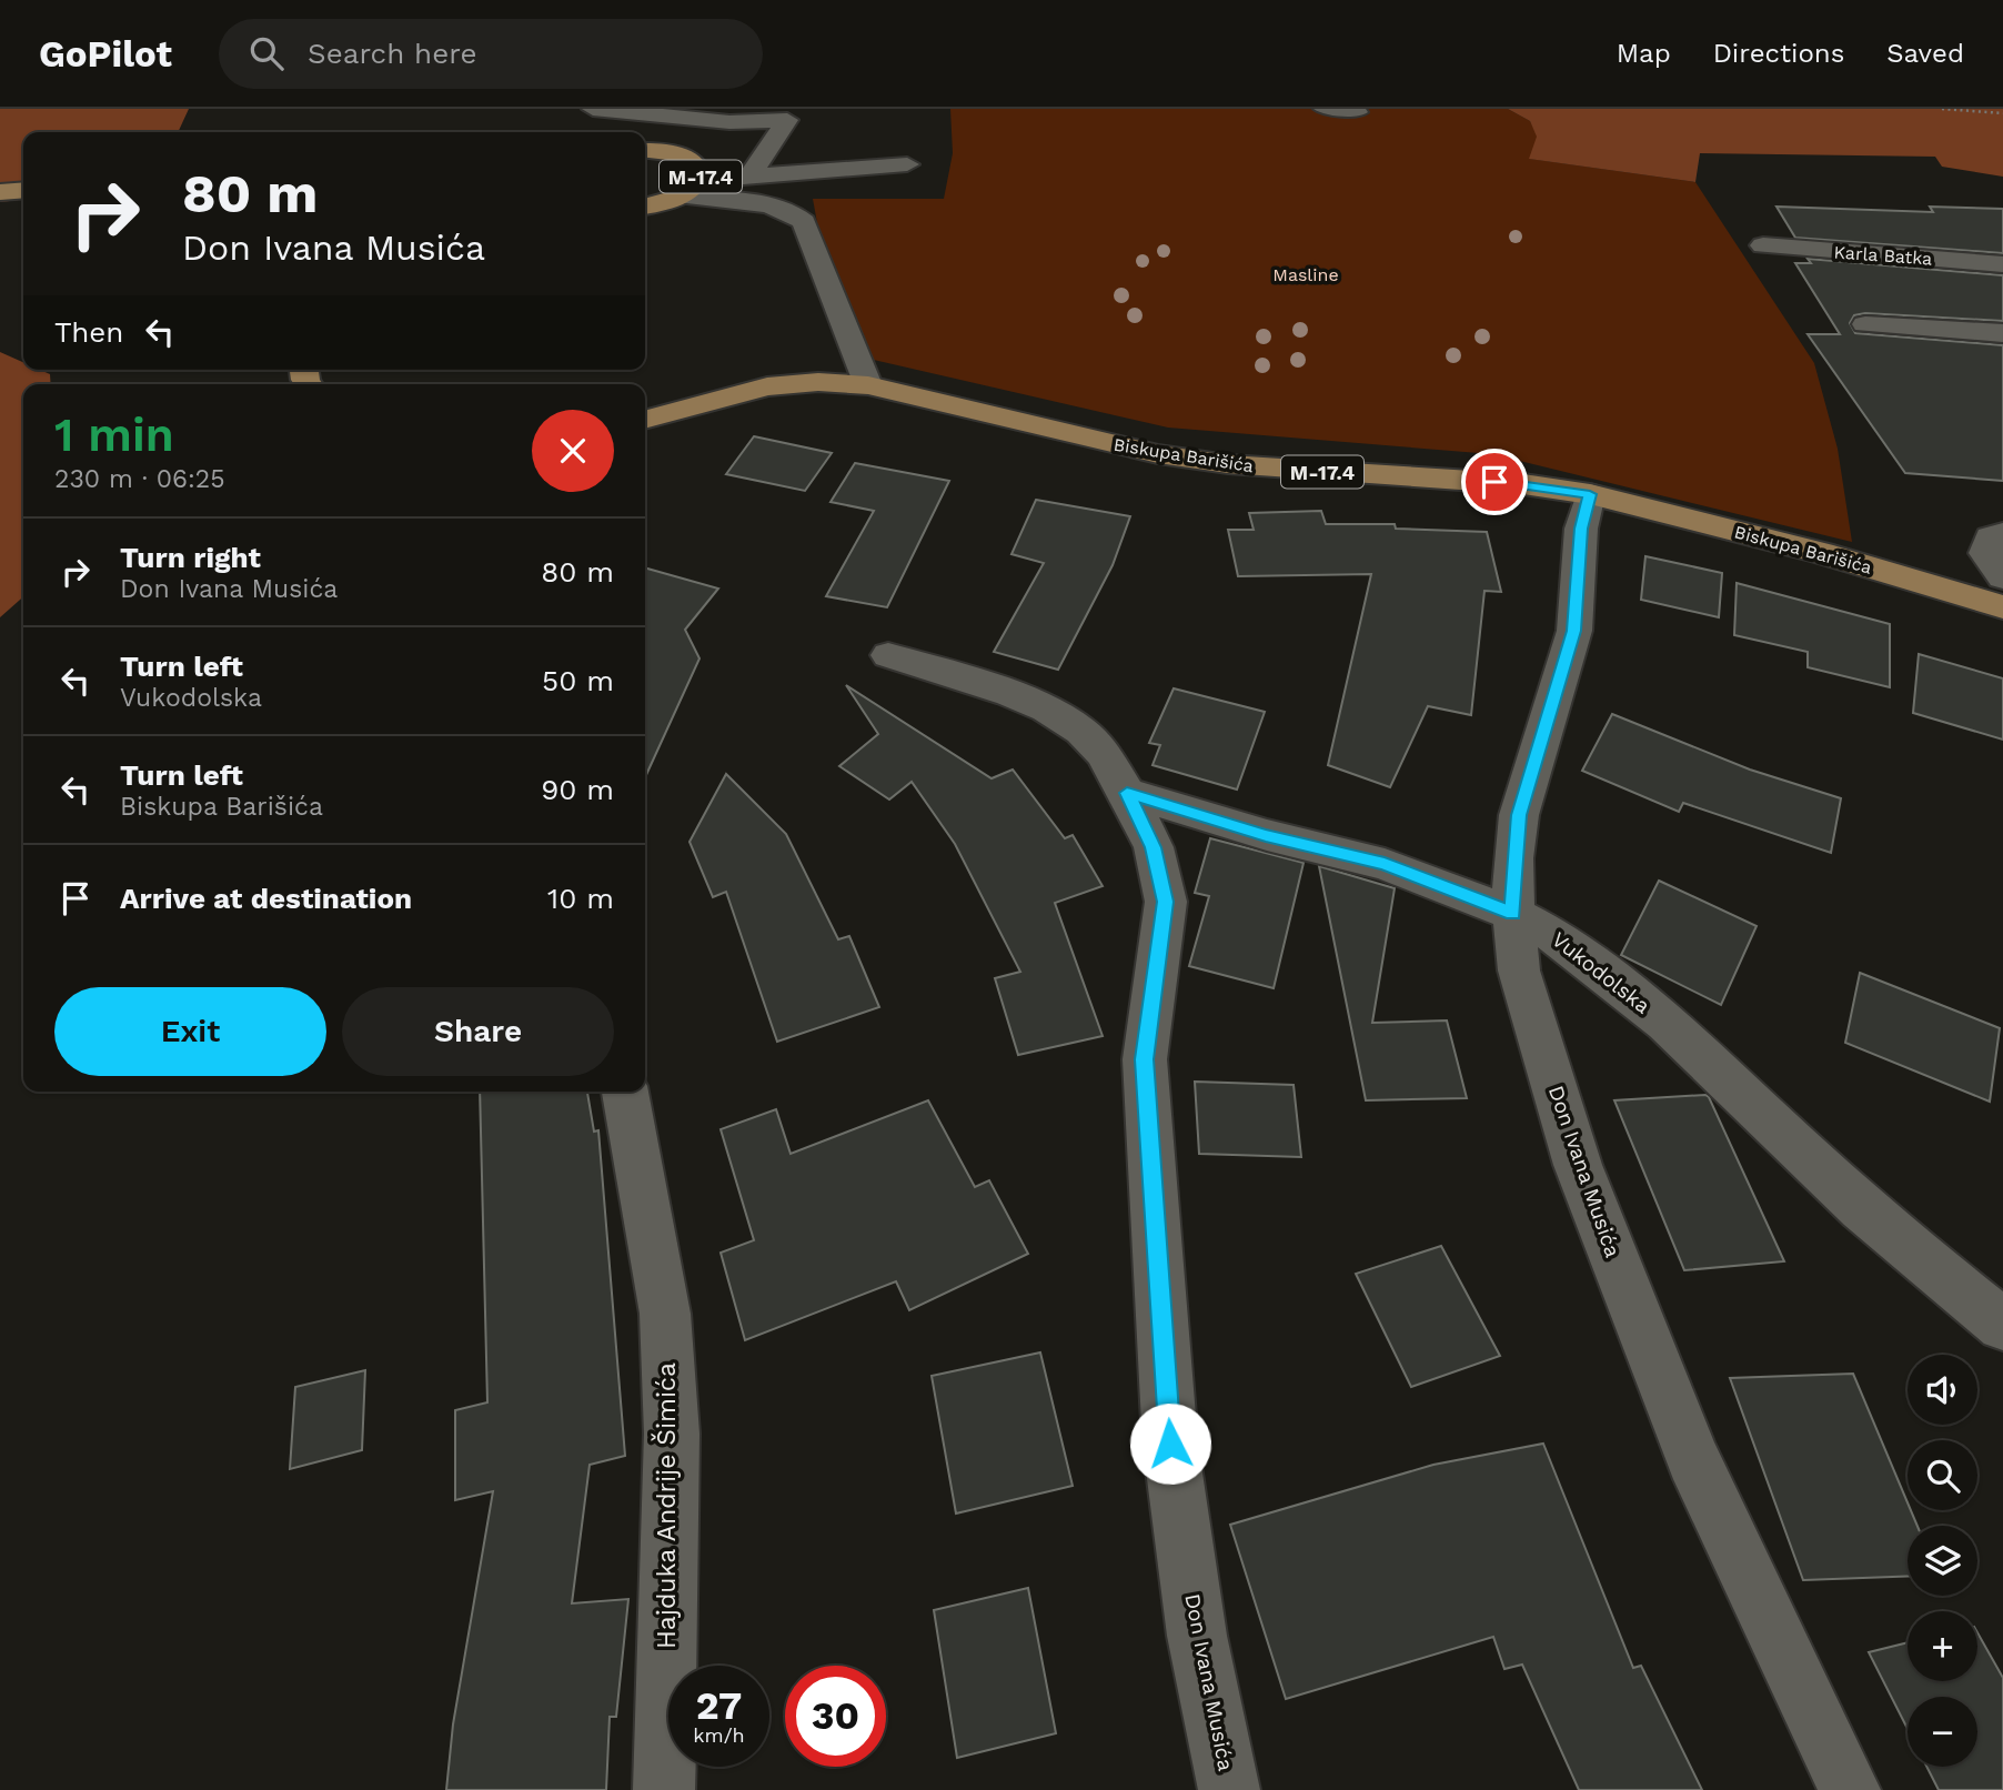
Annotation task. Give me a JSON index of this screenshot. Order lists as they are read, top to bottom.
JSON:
{
  "streets": {
    "main road": ["M-17.4", "Biskupa Barišića"],
    "street": [
      "Karla Batka",
      "Vukodolska",
      "Don Ivana Musića",
      "Hajduka Andrije Šimića"
    ]
  },
  "crossings": [
    ["Vukodolska", "Don Ivana Musića"]
  ],
  "parks": ["Masline"],
  "page": {
    "header": "GoPilot",
    "search": "Search here",
    "nav": ["Map", "Directions", "Saved"],
    "turn": ["80 m", "Don Ivana Musića"],
    "then": "Then",
    "heading": ["1 min", "230 m · 06:25"],
    "list": [
      {
        "name": "Turn right",
        "note": "Don Ivana Musića",
        "value": "80 m"
      },
      {
        "name": "Turn left",
        "note": "Vukodolska",
        "value": "50 m"
      },
      {
        "name": "Turn left",
        "note": "Biskupa Barišića",
        "value": "90 m"
      },
      {
        "name": "Arrive at destination",
        "value": "10 m"
      }
    ],
    "buttons": ["Exit", "Share"],
    "map_buttons": ["+", "−"],
    "speed": "27 km/h",
    "limit": "30"
  }
}
